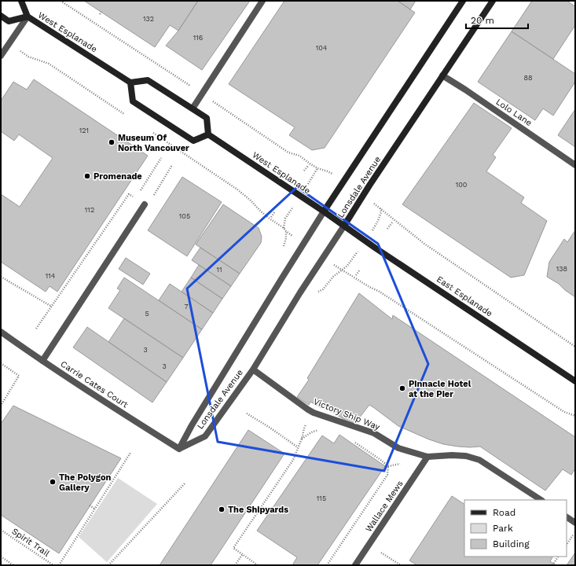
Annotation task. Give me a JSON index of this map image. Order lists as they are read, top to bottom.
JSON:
{
  "streets": {
    "main road": ["West Esplanade", "Lonsdale Avenue", "East Esplanade"],
    "street": [
      "Lolo Lane",
      "Carrie Cates Court",
      "Victory Ship Way",
      "Wallace Mews"
    ],
    "path": ["Spirit Trail"]
  },
  "crossings": [
    ["West Esplanade", "Lonsdale Avenue"],
    ["West Esplanade", "East Esplanade"],
    ["Lolo Lane", "Lonsdale Avenue"],
    ["Lonsdale Avenue", "East Esplanade"],
    ["Lonsdale Avenue", "Carrie Cates Court"],
    ["Lonsdale Avenue", "Victory Ship Way"],
    ["Victory Ship Way", "Wallace Mews"]
  ],
  "places": [
    "Museum Of North Vancouver",
    "Promenade",
    "Pinnacle Hotel at the Pier",
    "The Polygon Gallery",
    "The Shipyards"
  ],
  "house_numbers": [
    "132",
    "116",
    "104",
    "88",
    "121",
    "100",
    "112",
    "105",
    "138",
    "11",
    "114",
    "7",
    "5",
    "3",
    "3",
    "115"
  ],
  "legend": ["Road", "Park", "Building"],
  "scale_bar": "20 m"
}
